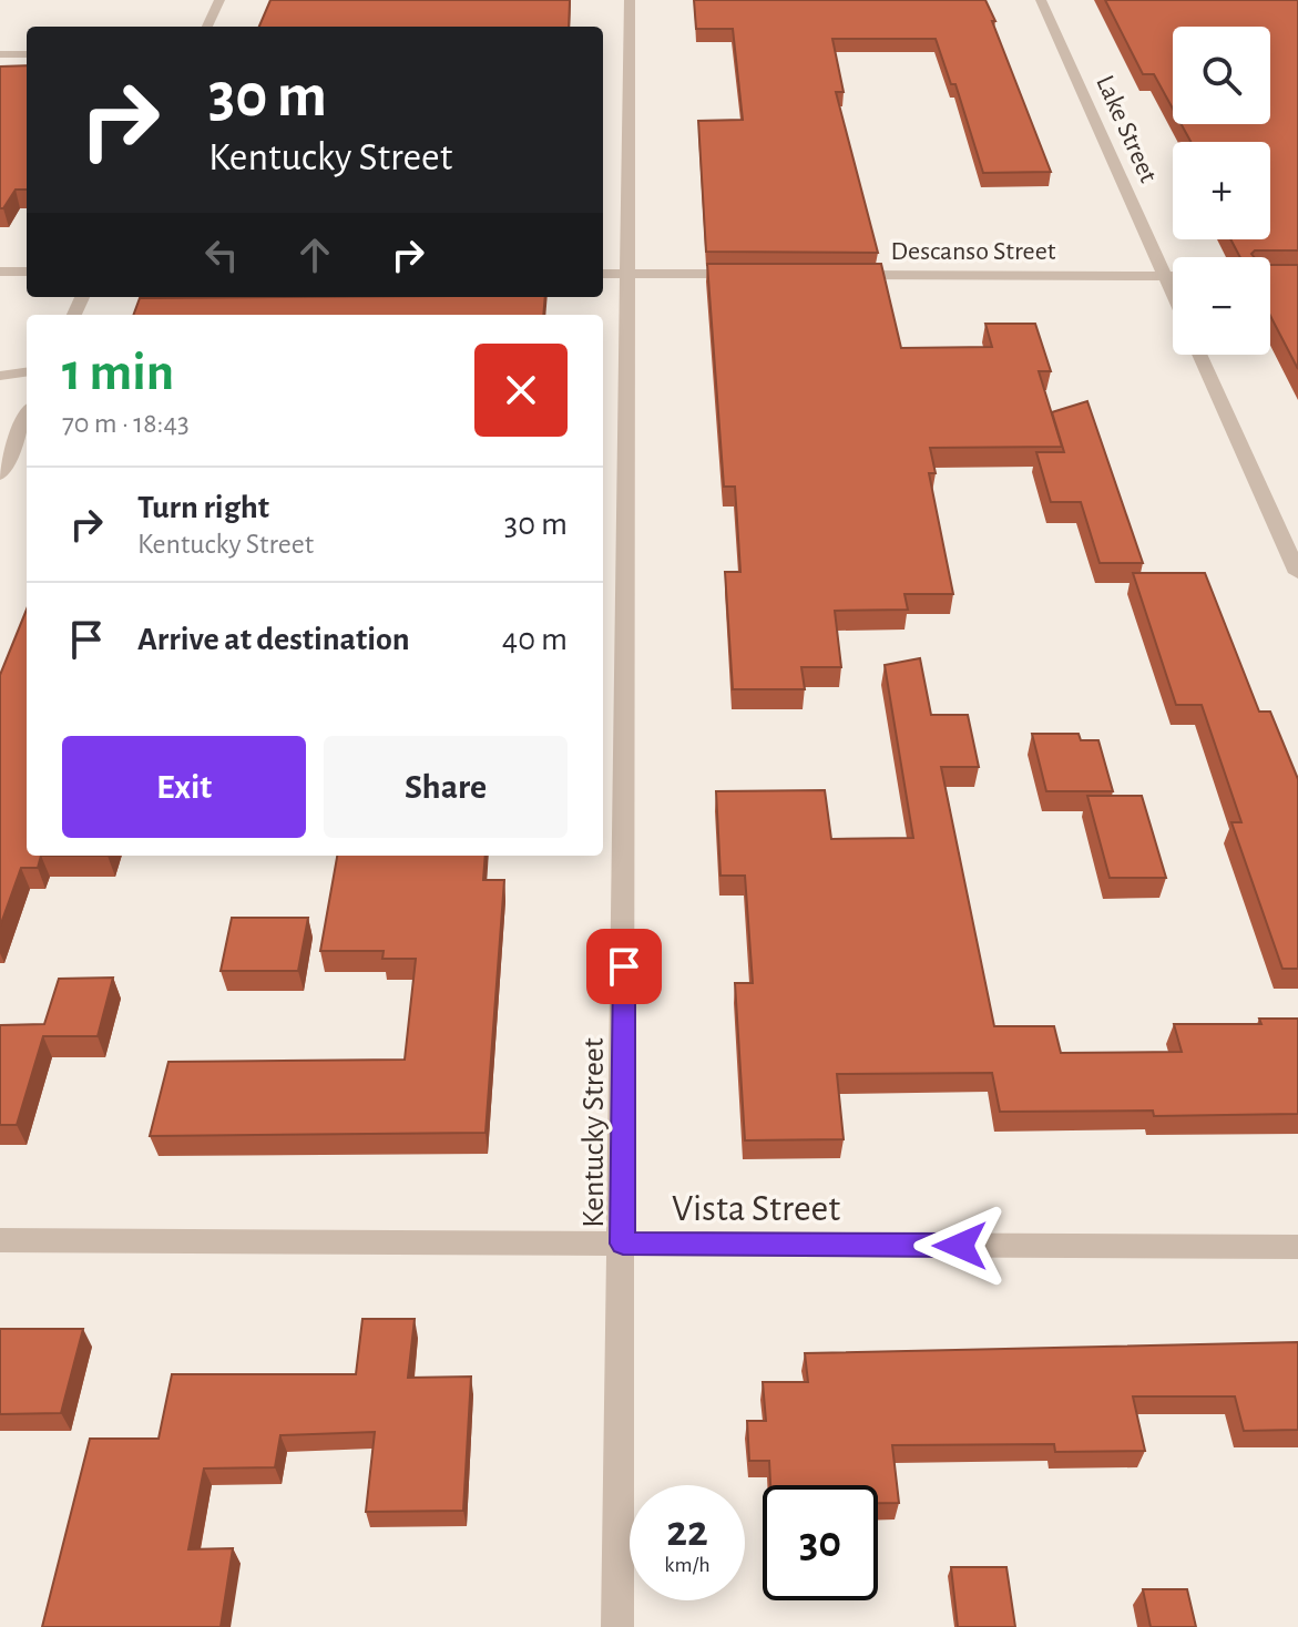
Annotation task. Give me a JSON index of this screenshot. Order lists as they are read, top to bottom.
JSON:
{
  "streets": {
    "street": [
      "Lake Street",
      "Descanso Street",
      "Kentucky Street",
      "Vista Street"
    ]
  },
  "crossings": [
    ["Lake Street", "Descanso Street"],
    ["Kentucky Street", "Vista Street"]
  ],
  "page": {
    "map_buttons": ["+", "−"],
    "turn": ["30 m", "Kentucky Street"],
    "heading": ["1 min", "70 m · 18:43"],
    "list": [
      {
        "name": "Turn right",
        "note": "Kentucky Street",
        "value": "30 m"
      },
      {
        "name": "Arrive at destination",
        "value": "40 m"
      }
    ],
    "buttons": ["Exit", "Share"],
    "speed": "22 km/h",
    "limit": "30"
  }
}
